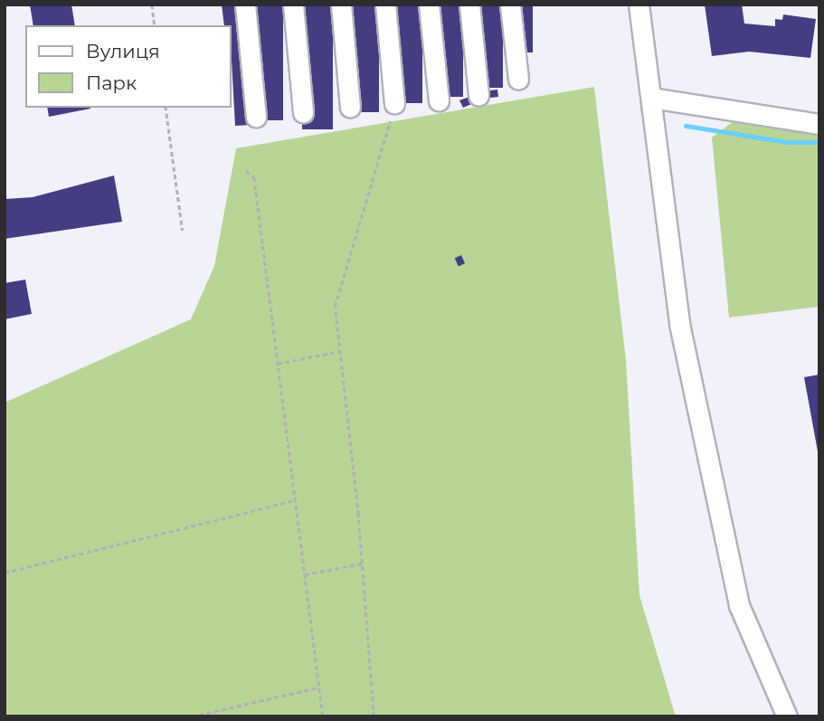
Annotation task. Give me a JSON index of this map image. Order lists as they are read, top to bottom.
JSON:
{
  "legend": ["Вулиця", "Парк"]
}
